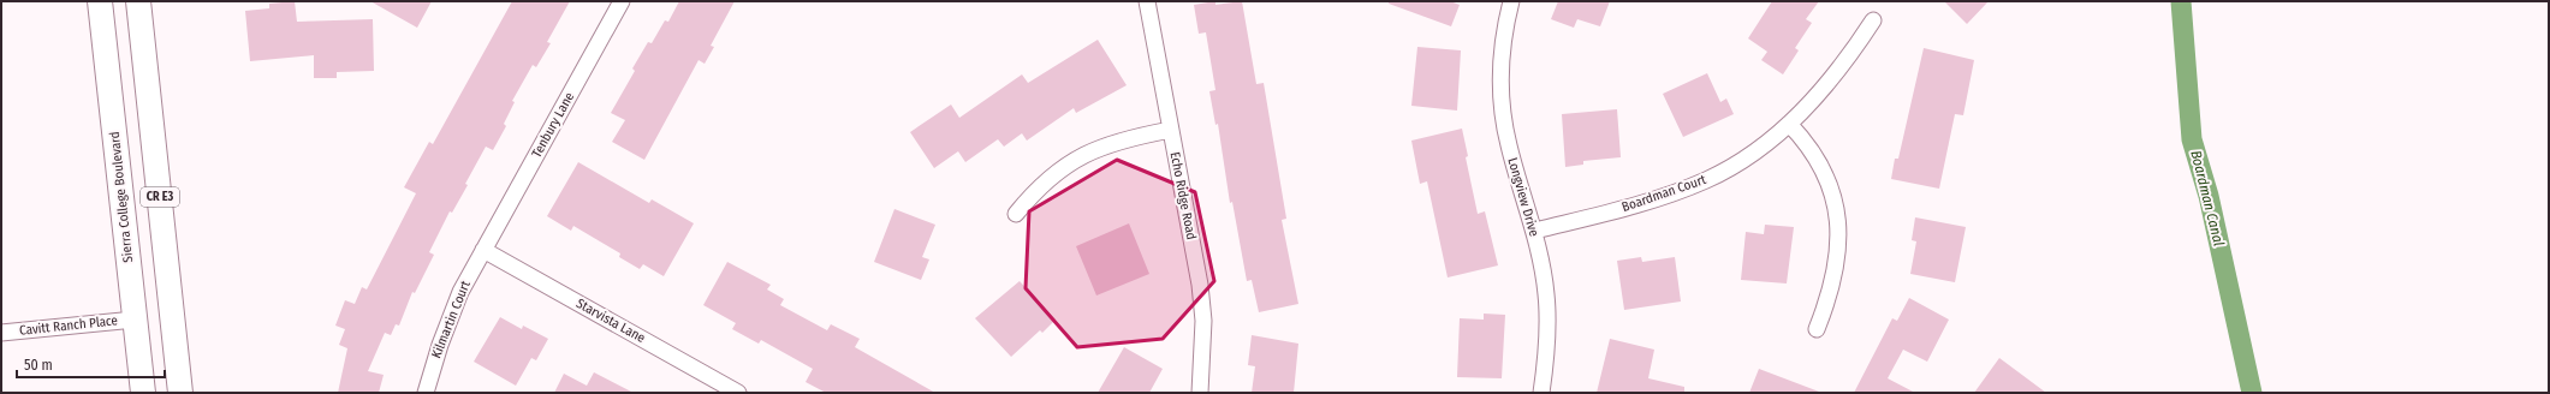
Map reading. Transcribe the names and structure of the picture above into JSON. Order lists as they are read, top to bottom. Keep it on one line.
{"streets":{"main road":["Sierra College Boulevard","CR E3"],"street":["Tenbury Lane","Boardman Court","Echo Ridge Road","Longview Drive","Kilmartin Court","Starvista Lane","Cavitt Ranch Place"]},"crossings":[["Tenbury Lane","Kilmartin Court"],["Tenbury Lane","Starvista Lane"],["Boardman Court","Longview Drive"],["Sierra College Boulevard","Cavitt Ranch Place"],["Kilmartin Court","Starvista Lane"]],"water":["Boardman Canal"],"scale_bar":"50 m"}
